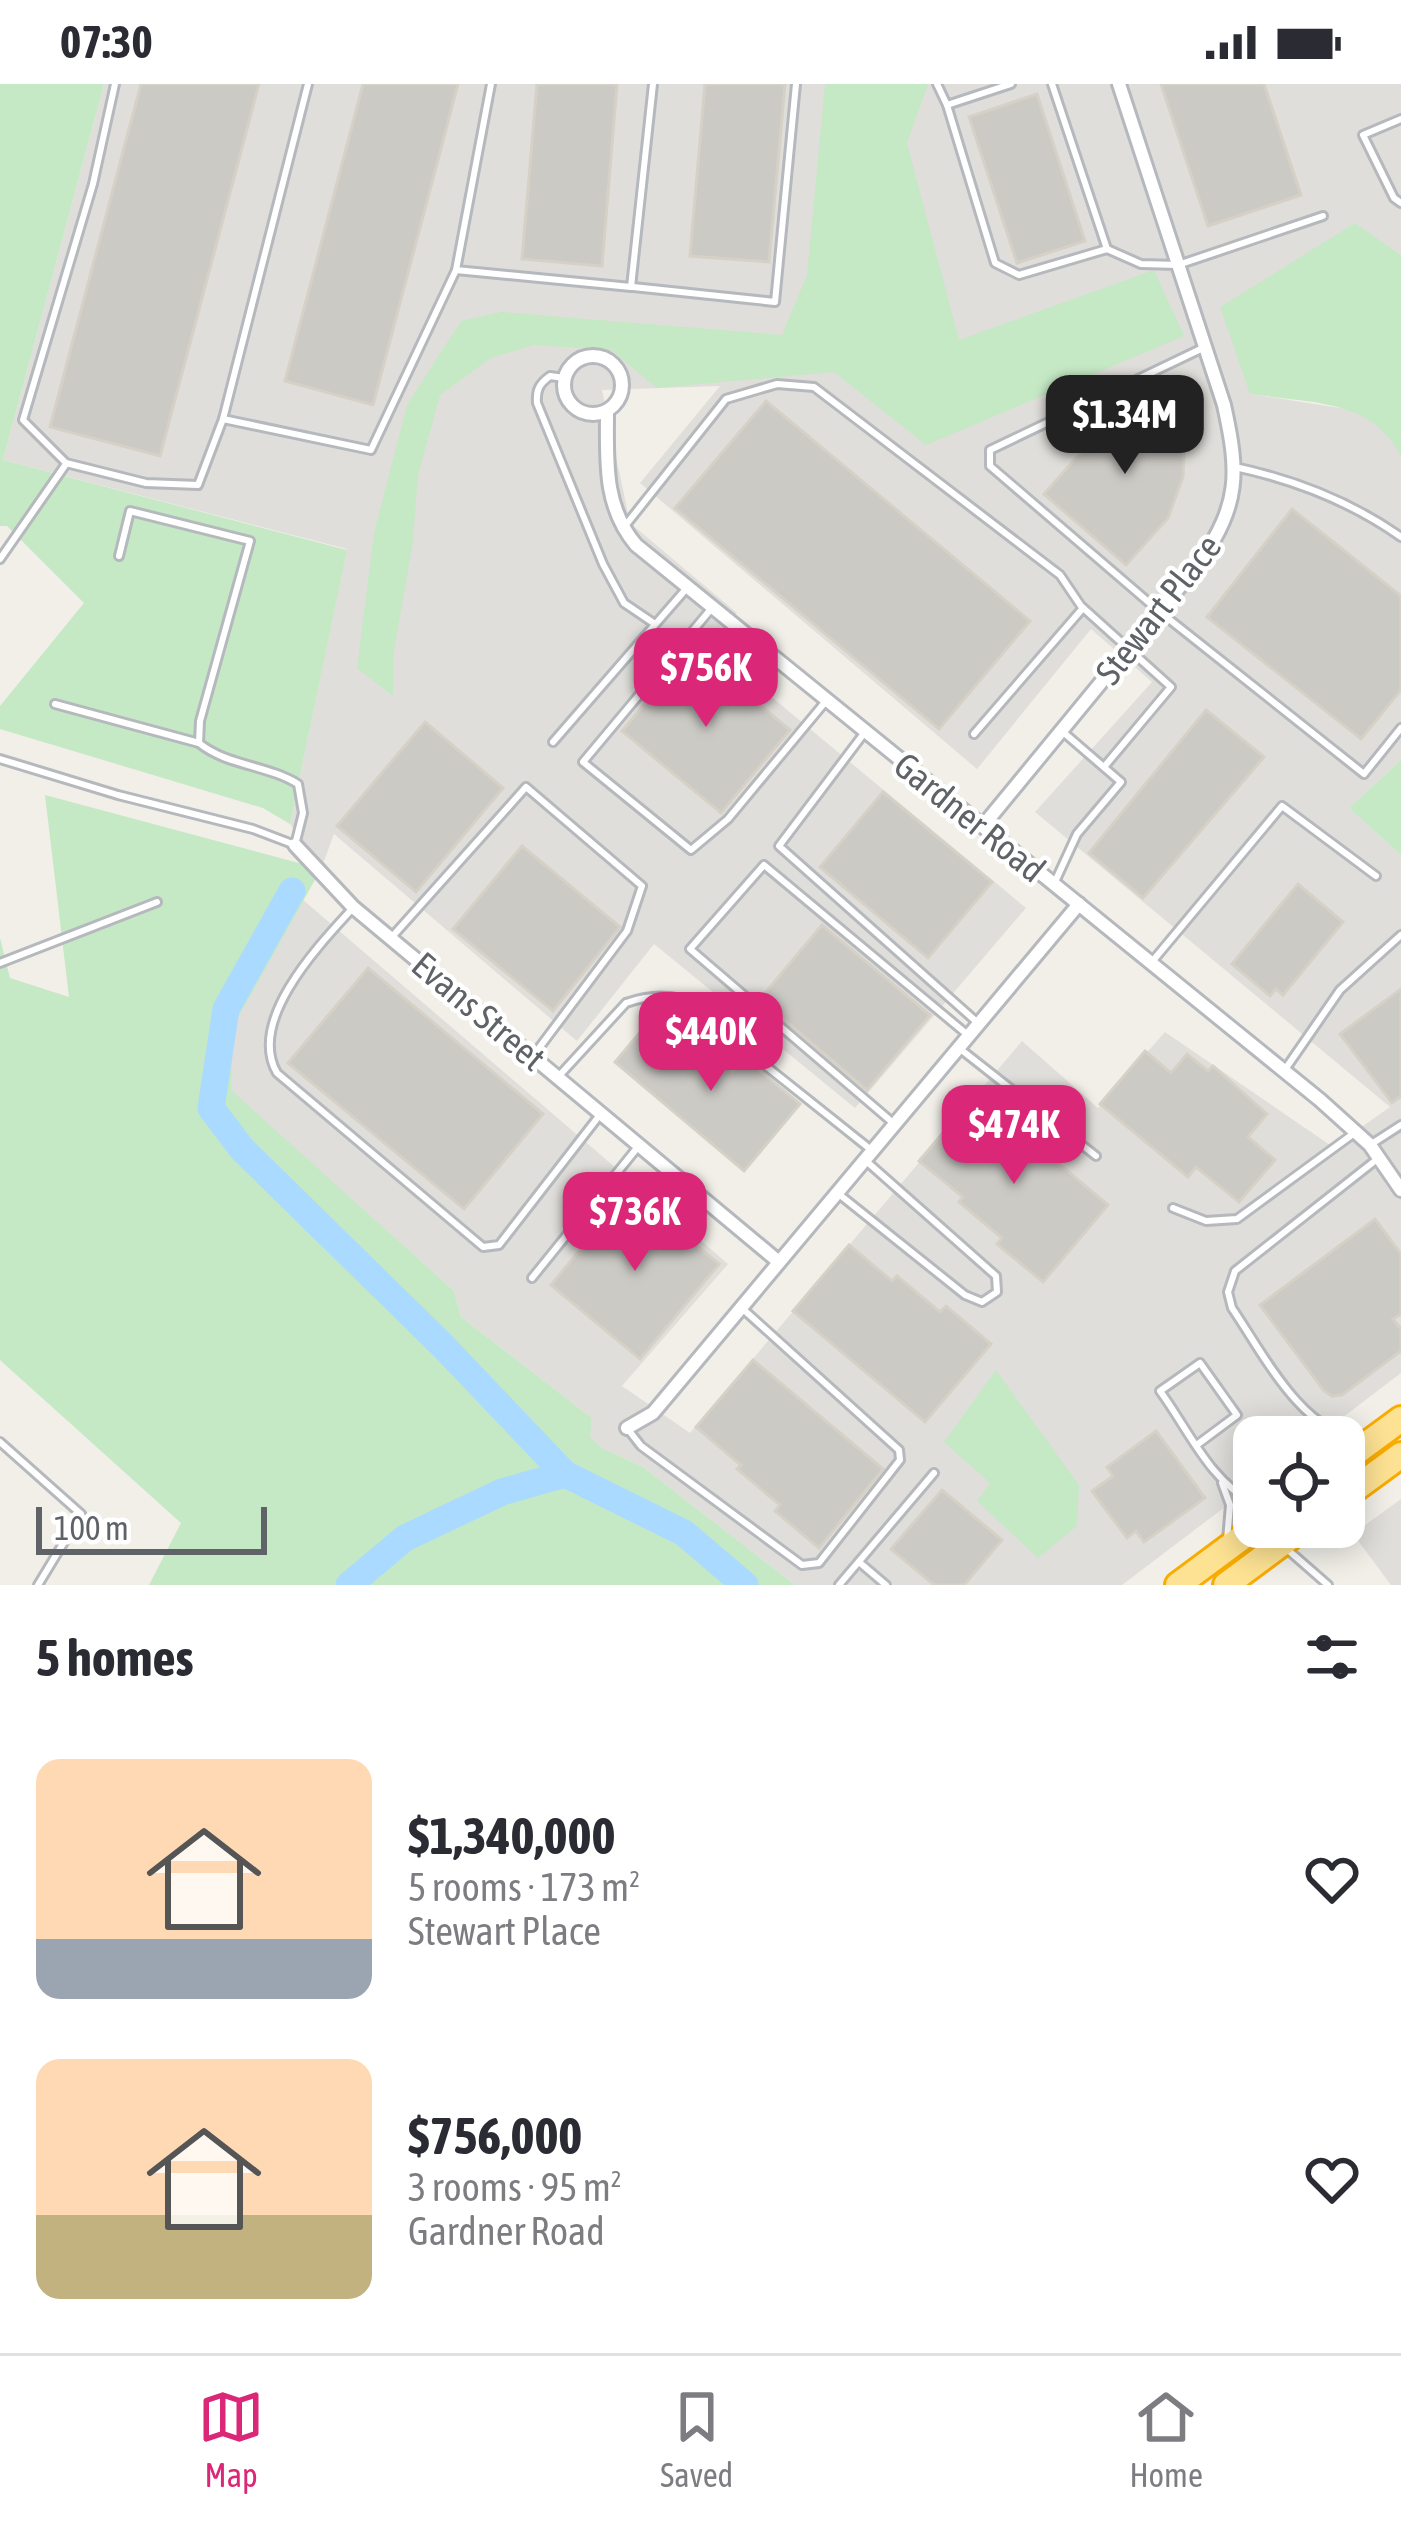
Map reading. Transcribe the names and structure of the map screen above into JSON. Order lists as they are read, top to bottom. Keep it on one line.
{"streets":{"street":["Stewart Place","Gardner Road","Evans Street"]},"crossings":[["Stewart Place","Gardner Road"]],"scale_bar":"100 m","page":{"status":"07:30","price":["$1.34M","$756K","$440K","$474K","$736K"],"scale":"100 m","heading":"5 homes","list":[{"name":"$1,340,000","note":"5 rooms · 173 m² · Stewart Place"},{"name":"$756,000","note":"3 rooms · 95 m² · Gardner Road"}],"tabs":["Map","Saved","Home"]}}
